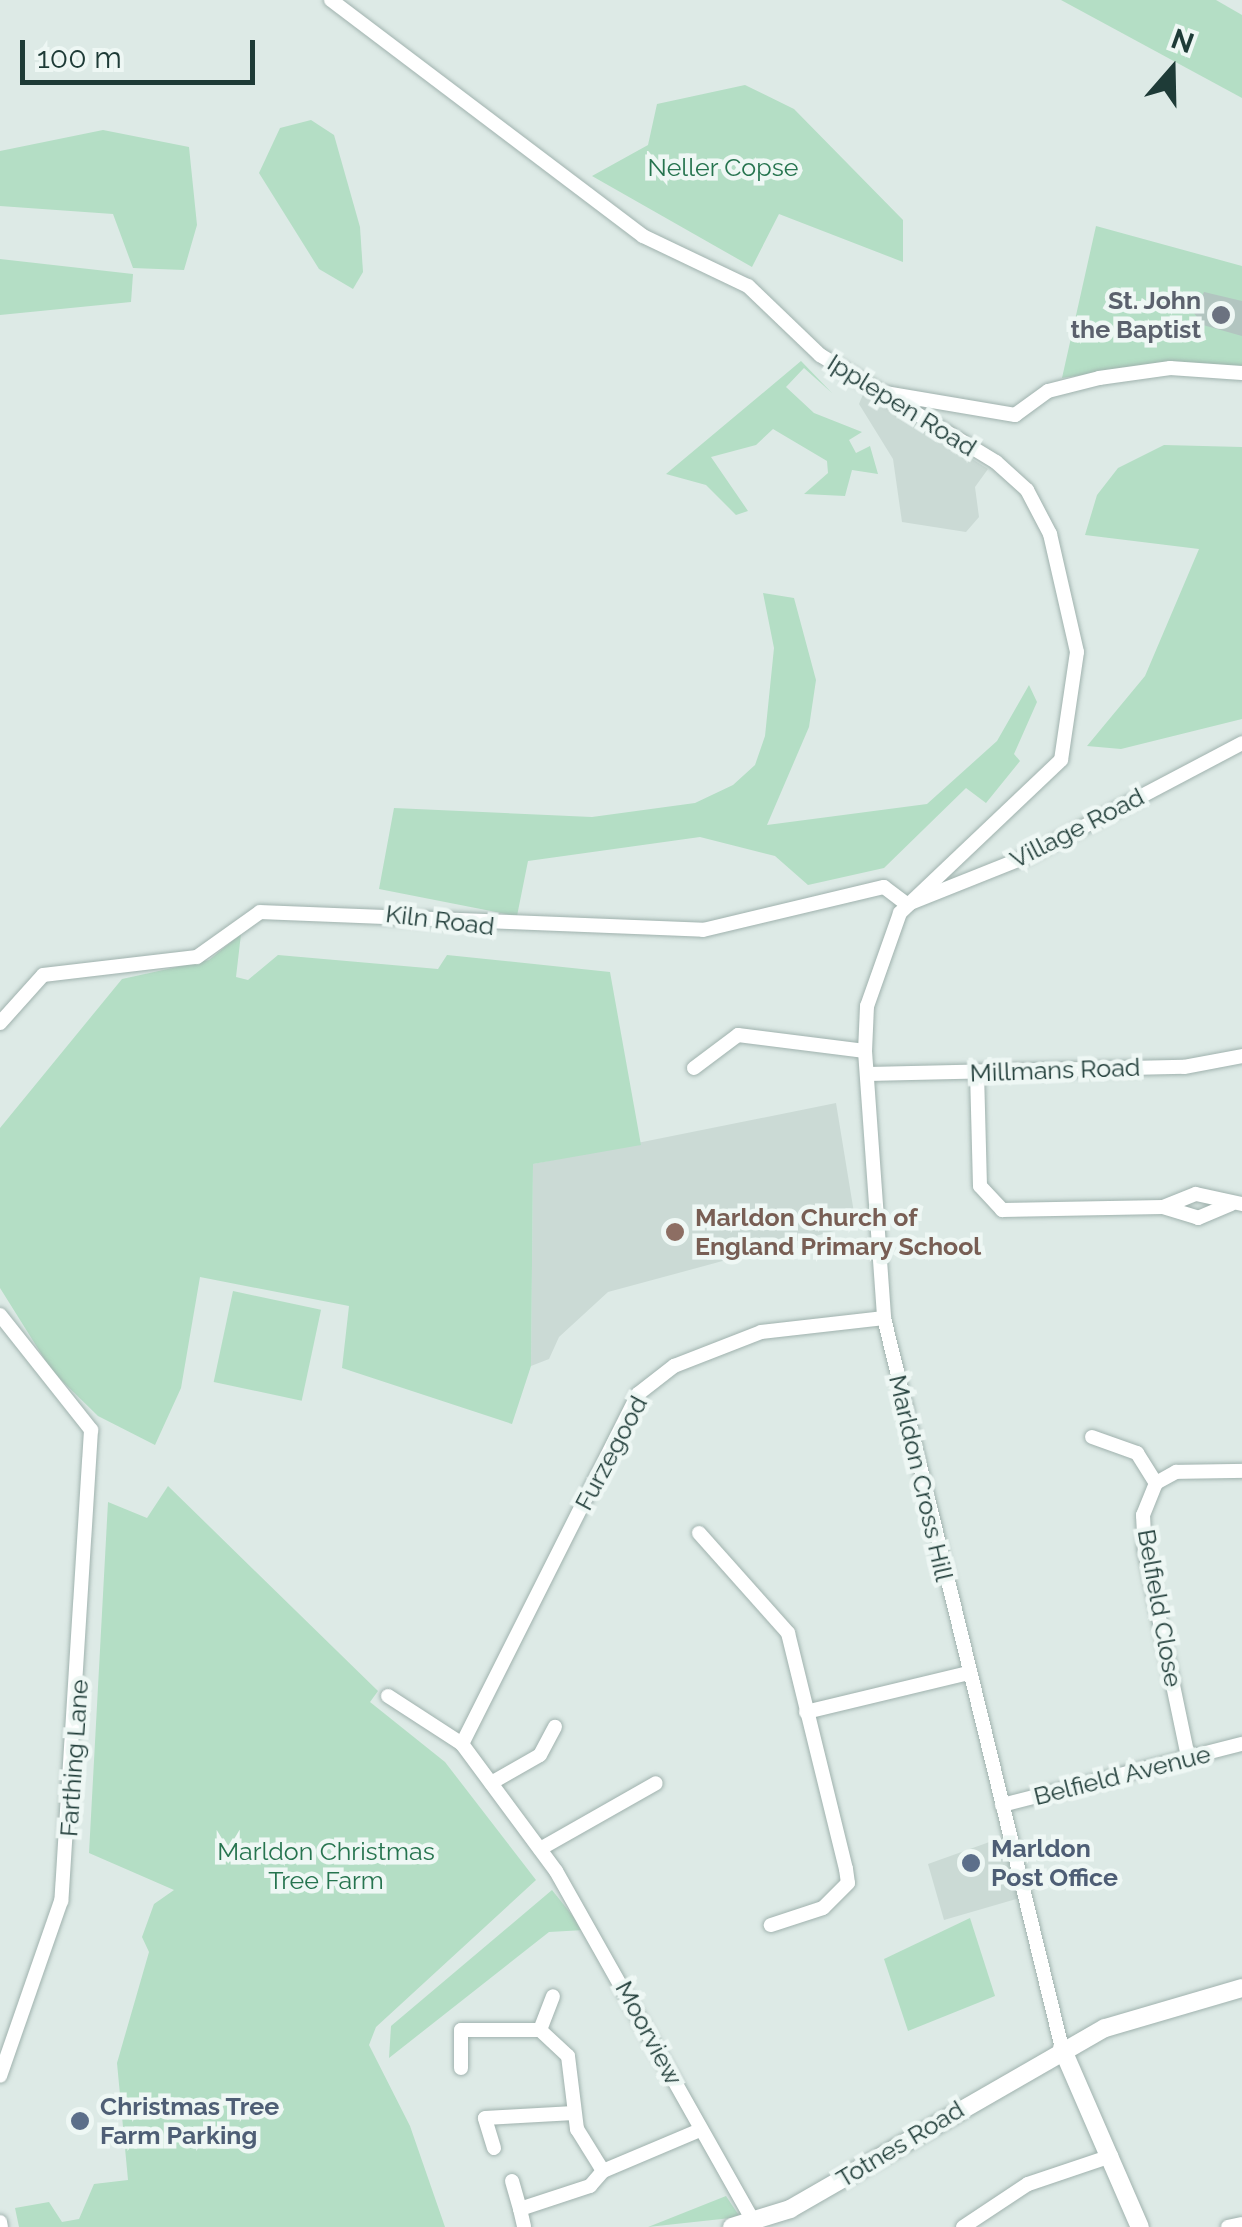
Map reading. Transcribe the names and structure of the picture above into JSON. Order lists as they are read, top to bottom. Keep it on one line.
{"streets":{"street":["Ipplepen Road","Village Road","Kiln Road","Millmans Road","Furzegood","Marldon Cross Hill","Belfield Close","Farthing Lane","Belfield Avenue","Moorview","Totnes Road"]},"crossings":[["Ipplepen Road","Village Road"],["Ipplepen Road","Kiln Road"],["Ipplepen Road","Marldon Cross Hill"],["Village Road","Kiln Road"],["Village Road","Marldon Cross Hill"],["Kiln Road","Marldon Cross Hill"],["Millmans Road","Marldon Cross Hill"],["Furzegood","Marldon Cross Hill"],["Furzegood","Moorview"],["Marldon Cross Hill","Belfield Avenue"],["Marldon Cross Hill","Totnes Road"],["Belfield Close","Belfield Avenue"],["Moorview","Totnes Road"]],"parks":["Neller Copse","Marldon Christmas Tree Farm"],"places":["St. John the Baptist","Marldon Church of England Primary School","Marldon Post Office","Christmas Tree Farm Parking"],"scale_bar":"100 m","north":"top"}
